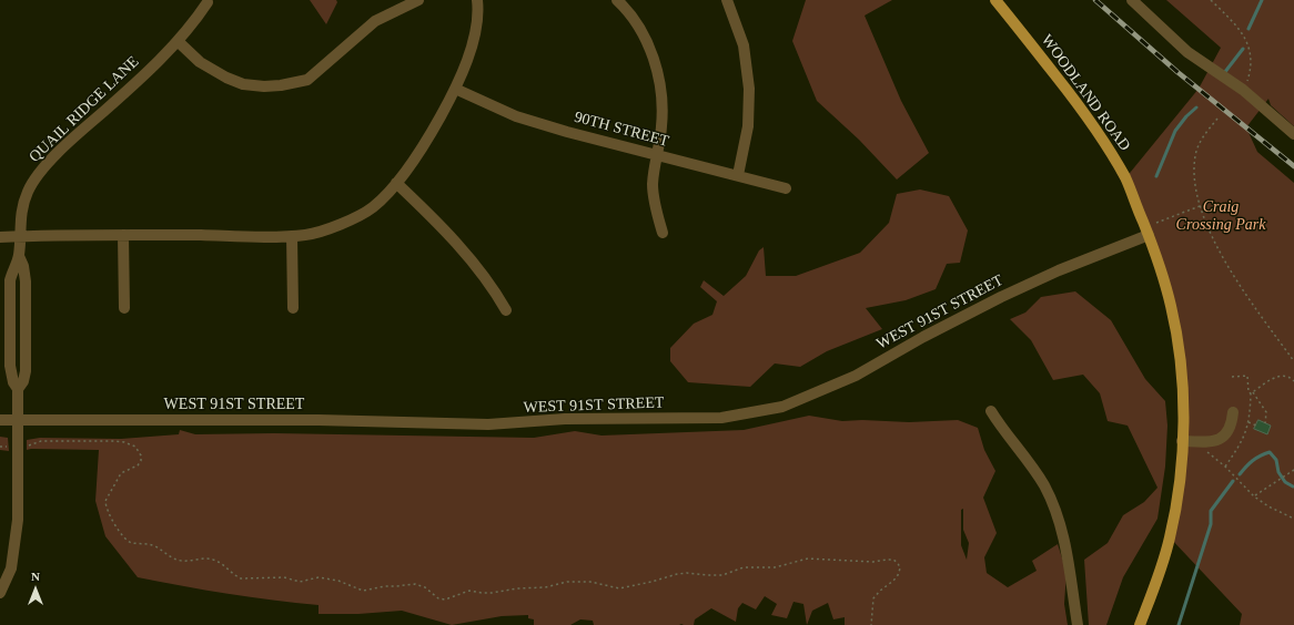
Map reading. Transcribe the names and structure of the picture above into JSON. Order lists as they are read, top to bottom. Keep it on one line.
{"streets":{"main road":["WOODLAND ROAD"],"street":["QUAIL RIDGE LANE","90TH STREET","WEST 91ST STREET"]},"crossings":[["WOODLAND ROAD","WEST 91ST STREET"],["QUAIL RIDGE LANE","WEST 91ST STREET"]],"parks":["Craig Crossing Park"],"north":"top"}
